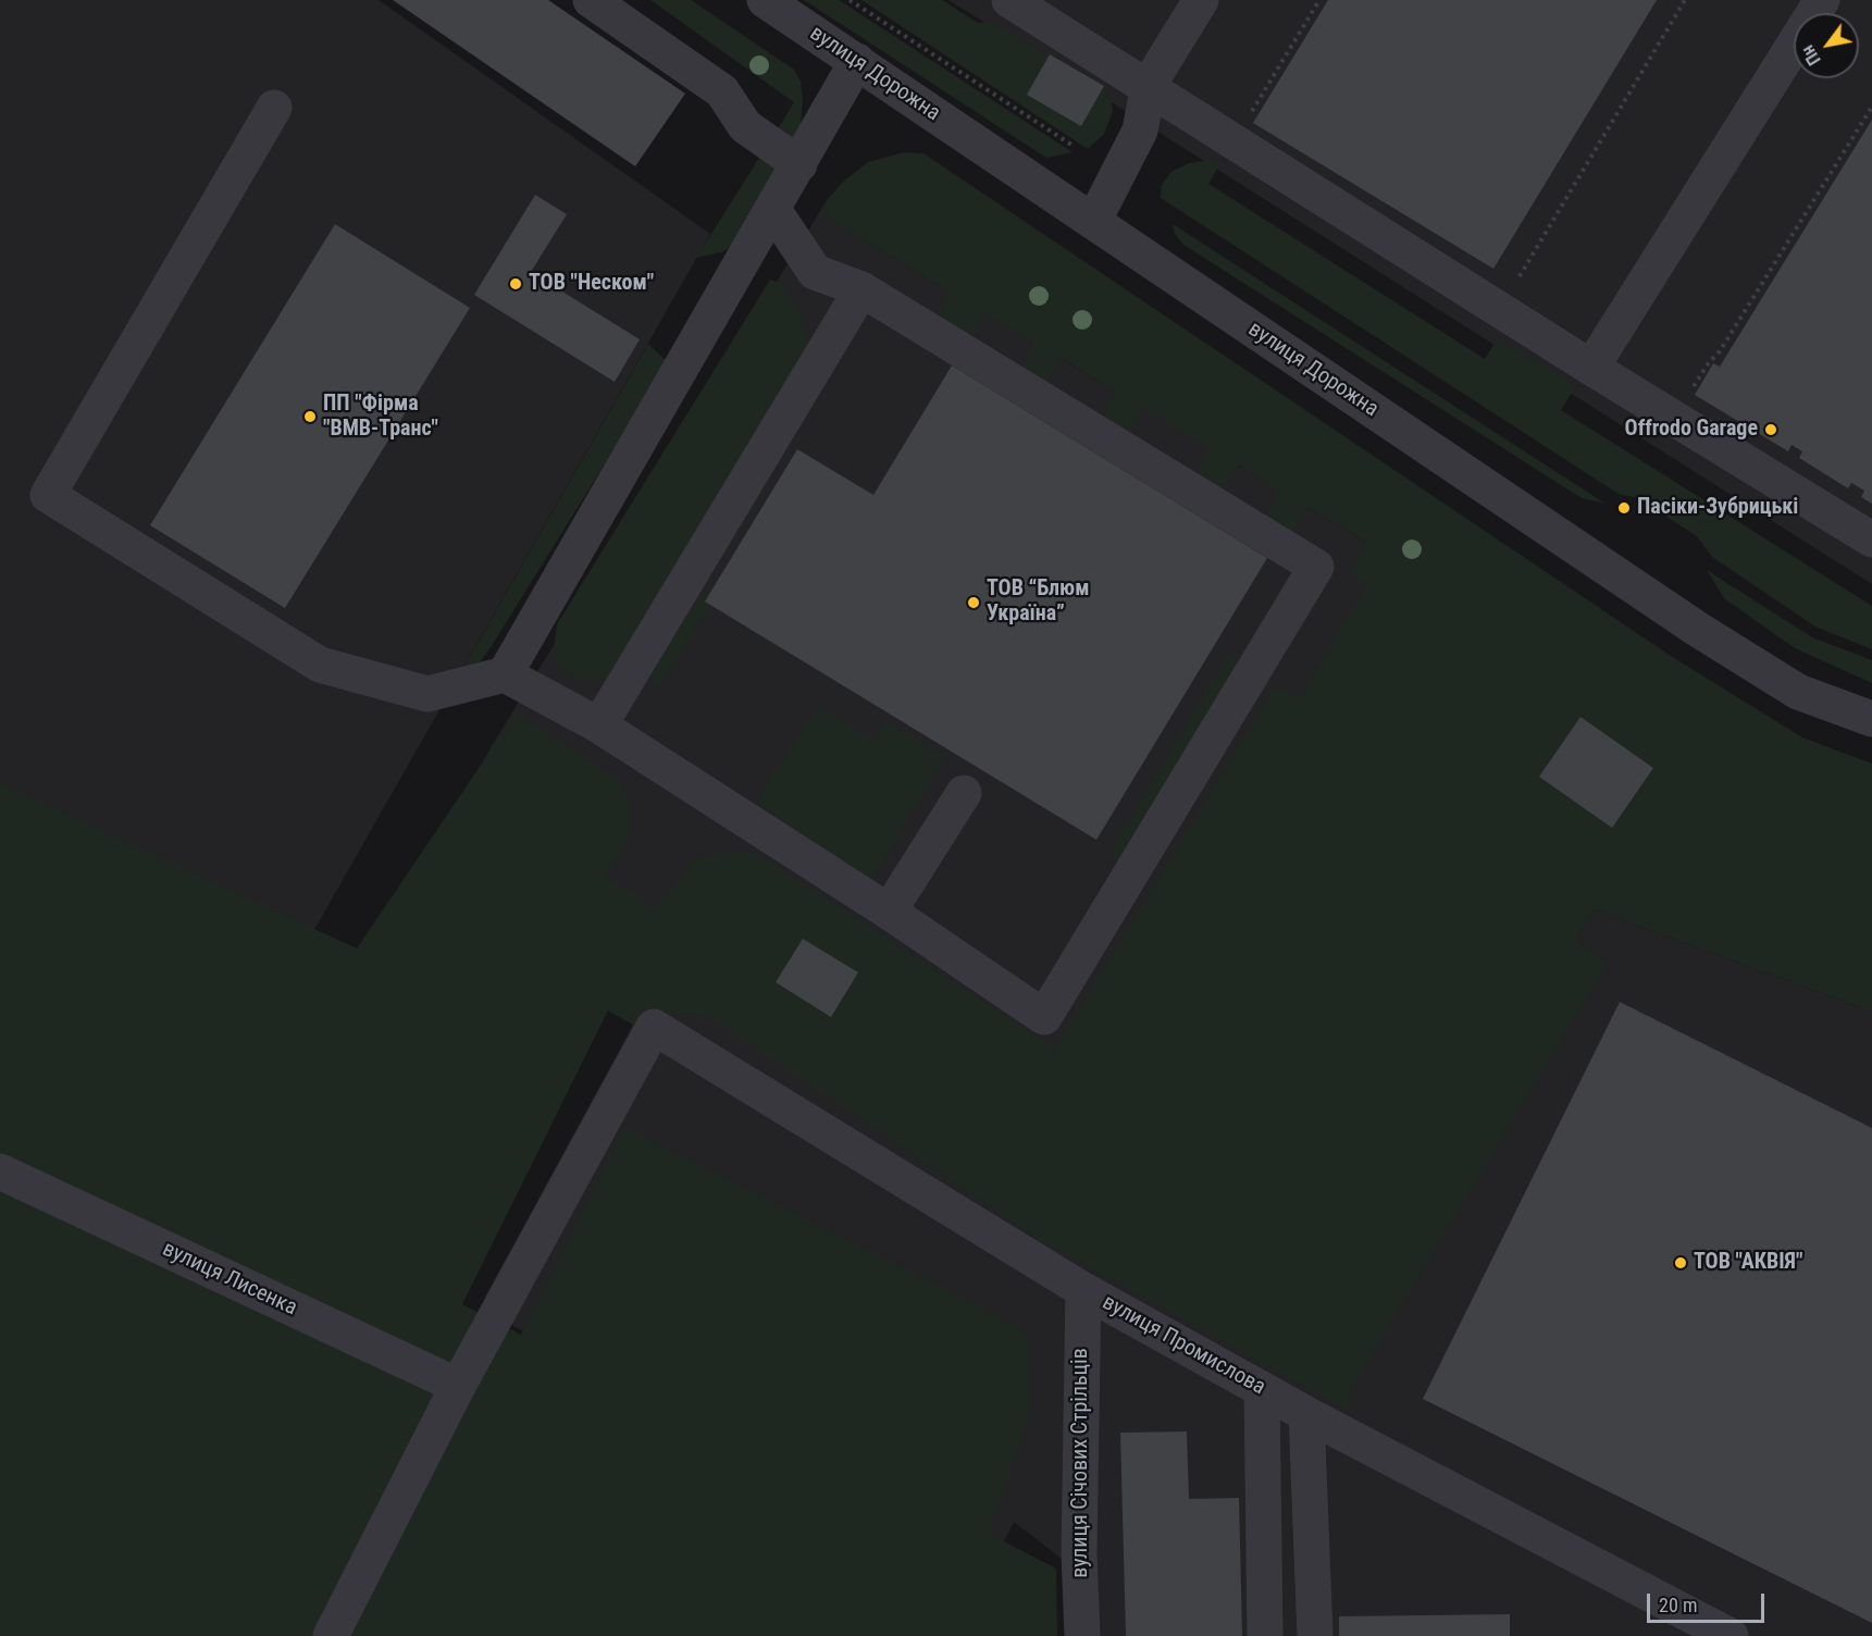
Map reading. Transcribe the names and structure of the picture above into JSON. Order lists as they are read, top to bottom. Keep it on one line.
{"streets":{"street":["вулиця Дорожна","вулиця Лисенка","вулиця Промислова","вулиця Січових Стрільців"]},"crossings":[["вулиця Лисенка","вулиця Промислова"],["вулиця Промислова","вулиця Січових Стрільців"]],"places":["ТОВ \"Неском\"","ПП \"Фірма \"ВМВ-Транс\"","Offrodo Garage","Пасіки-Зубрицькі","ТОВ “Блюм Україна”","ТОВ \"АКВІЯ\""],"scale_bar":"20 m","north":"bottom left"}
